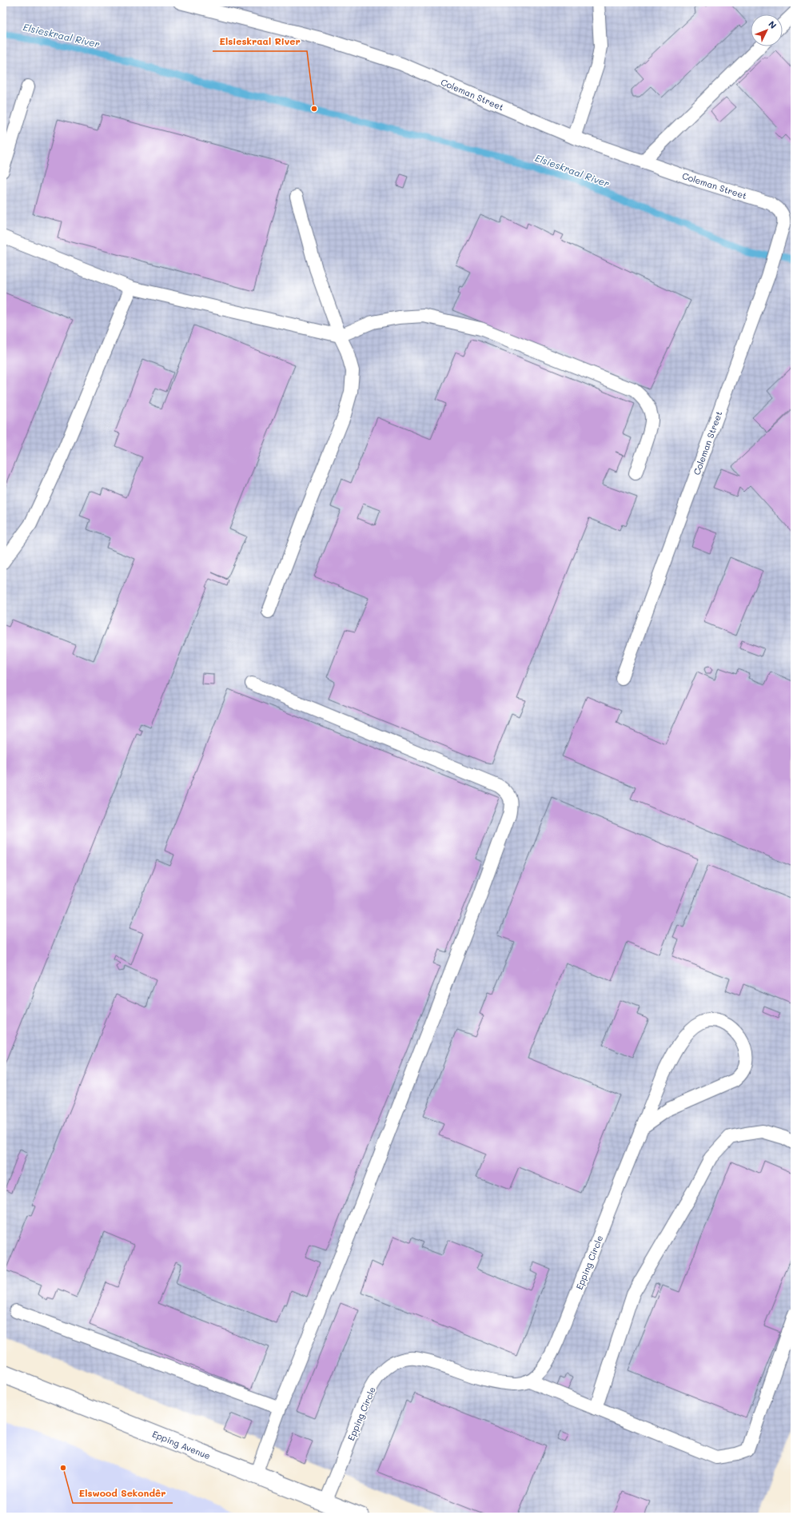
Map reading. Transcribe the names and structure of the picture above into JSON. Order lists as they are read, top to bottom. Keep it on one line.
{"streets":{"street":["Epping Avenue"],"lane":["Coleman Street","Epping Circle"]},"crossings":[["Epping Circle","Epping Avenue"]],"water":["Elsieskraal River"],"places":["Elsieskraal River","Elswood Sekondêr"],"north":"top right"}
